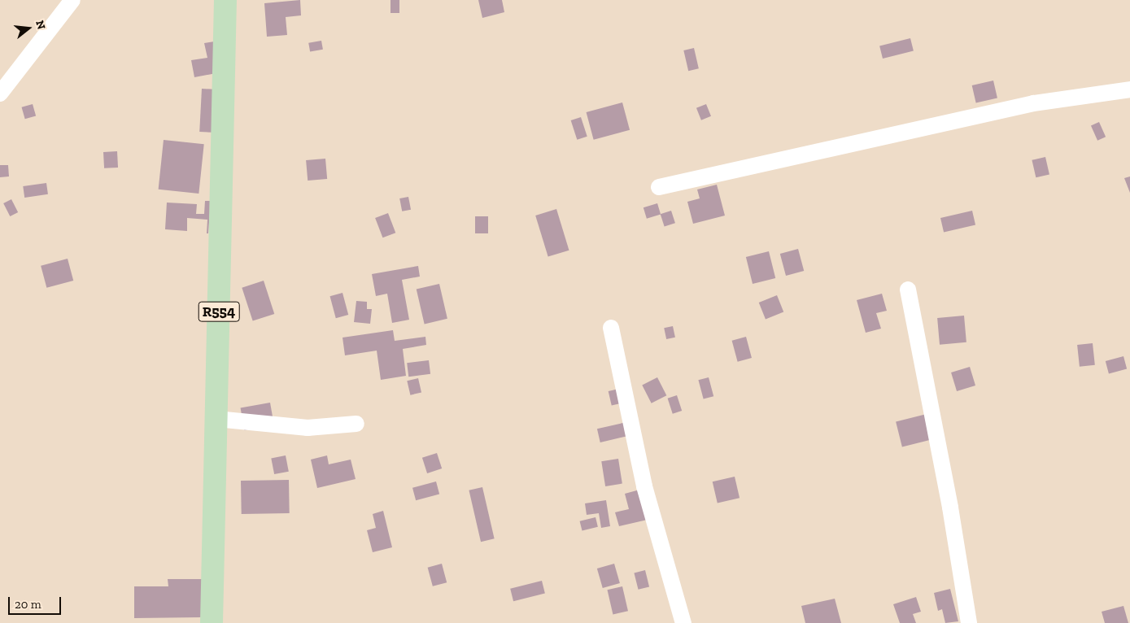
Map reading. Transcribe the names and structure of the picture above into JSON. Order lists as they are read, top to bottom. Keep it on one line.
{"streets":{"main road":["R554"]},"scale_bar":"20 m","north":"right"}
